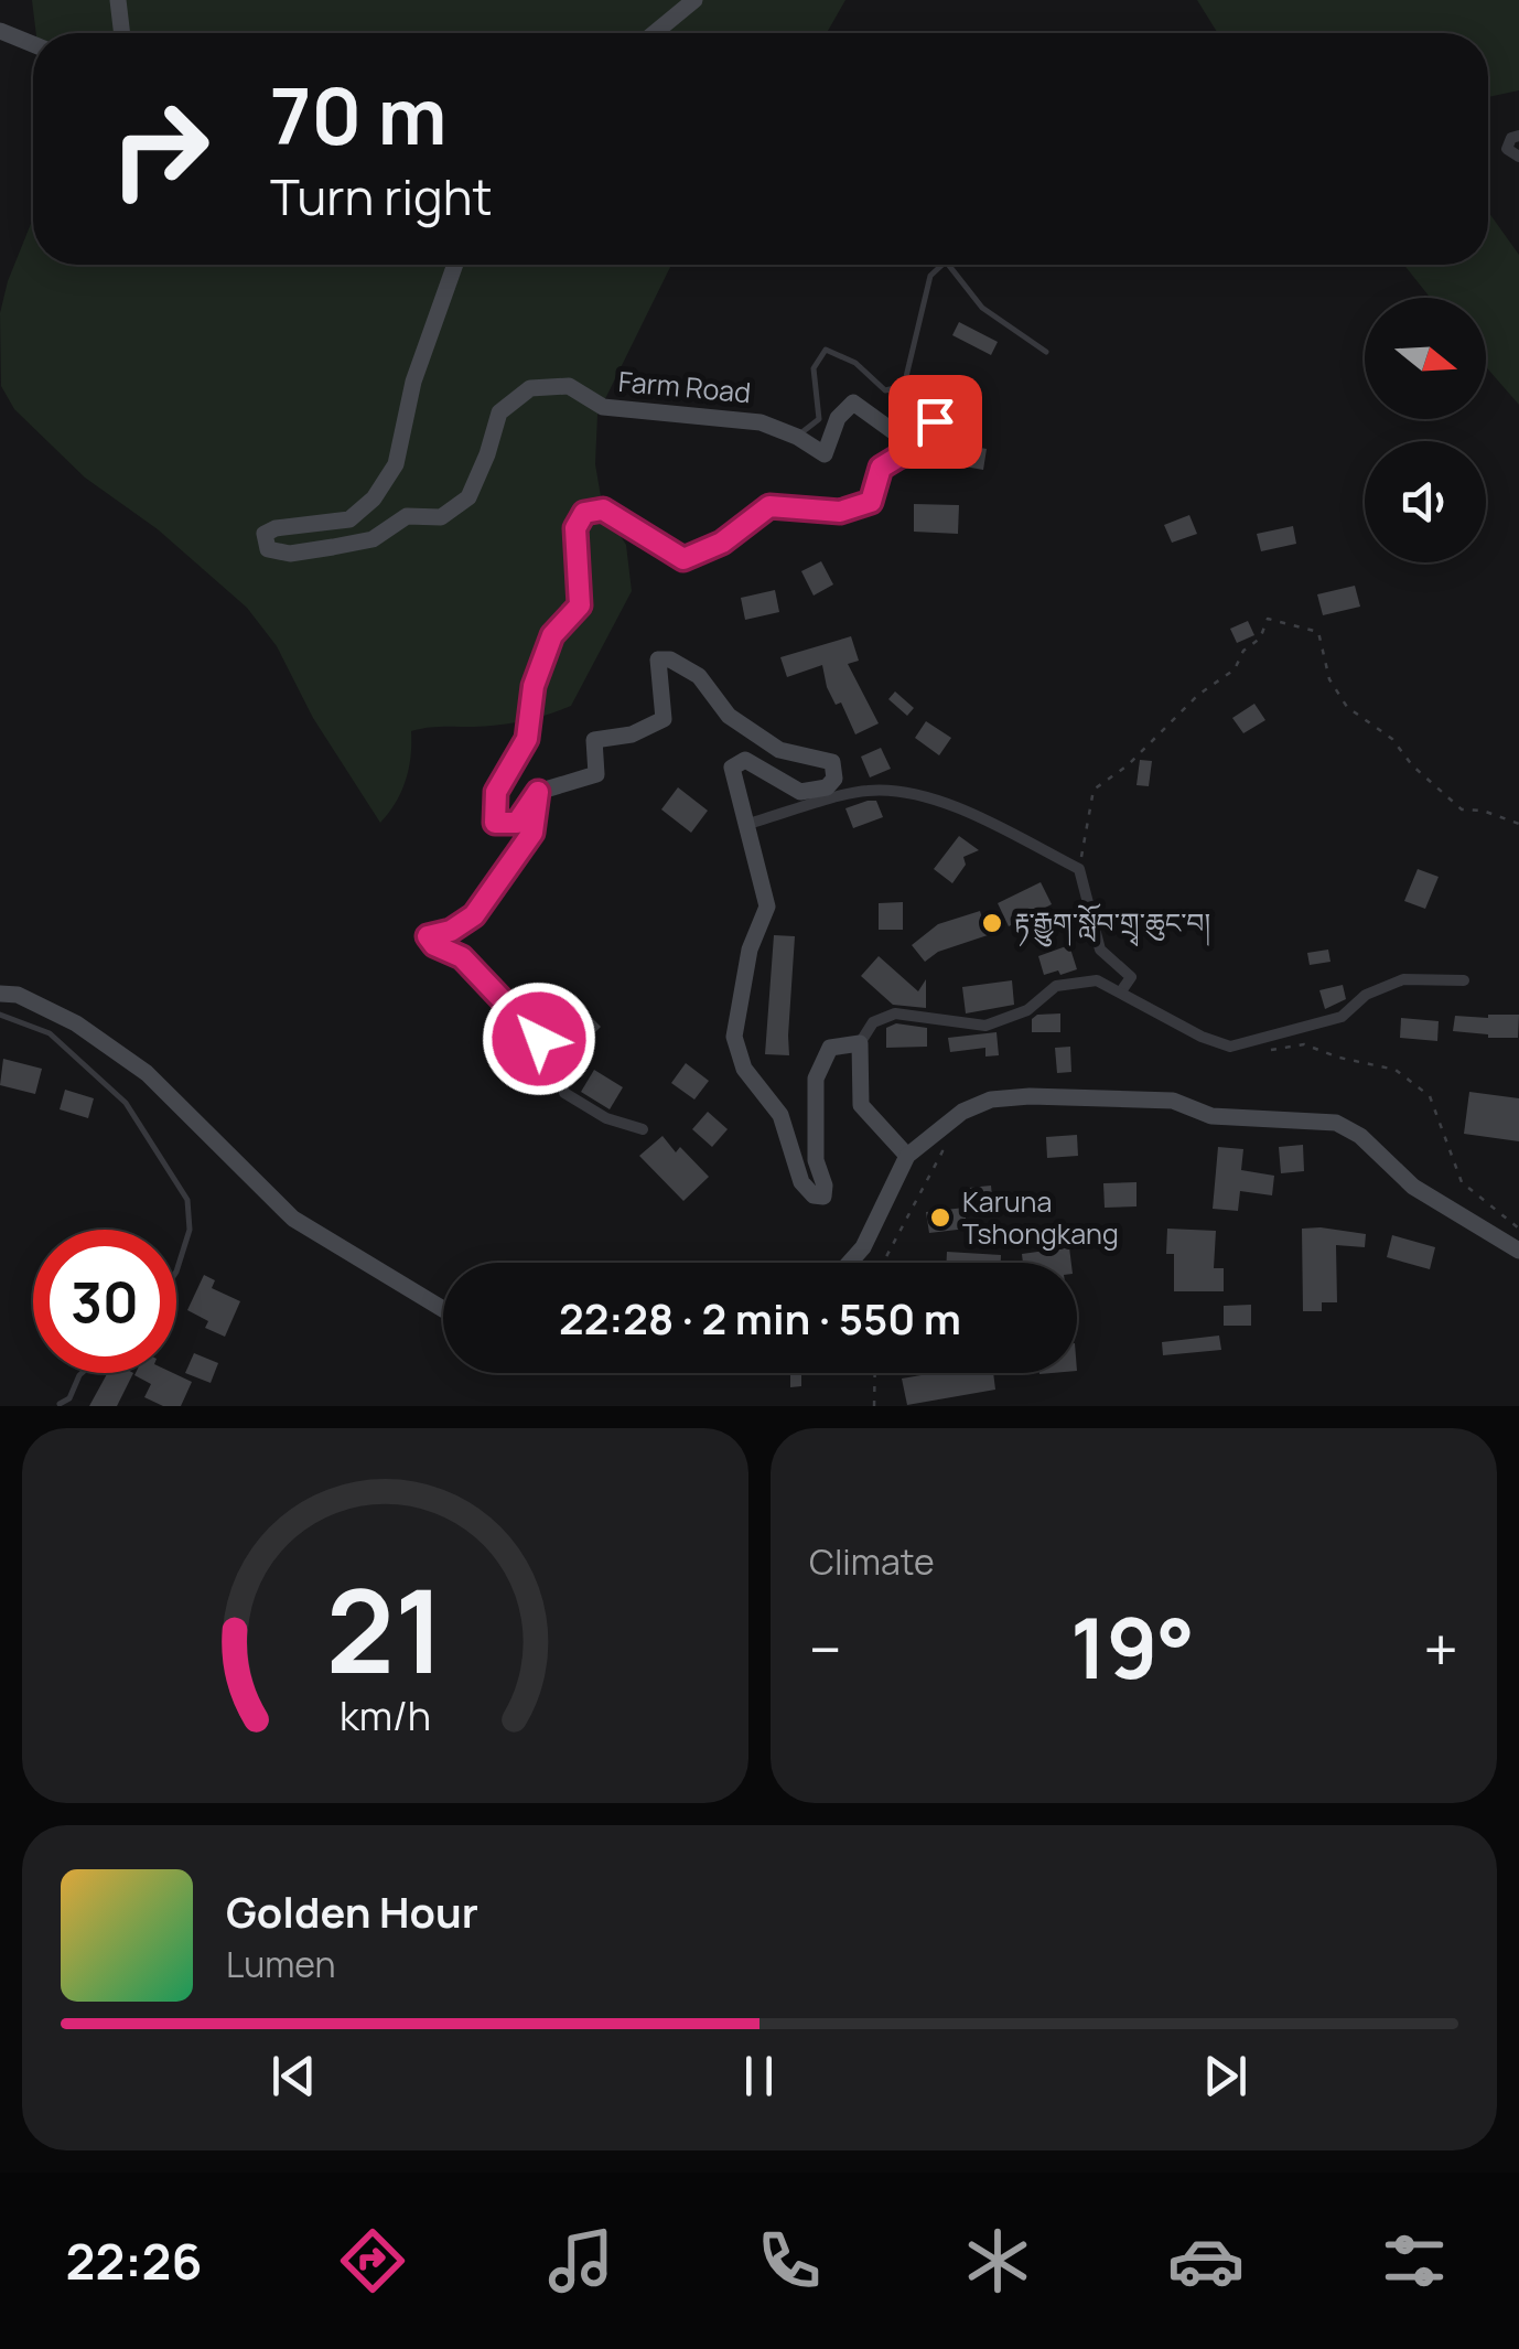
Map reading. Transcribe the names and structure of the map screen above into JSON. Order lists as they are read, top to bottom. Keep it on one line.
{"streets":{"street":["Farm Road"]},"places":["རྟ་རྒྱུག་སློབ་གྲྭ་ཆུང་བ།","Karuna Tshongkang"],"north":"right","page":{"turn":["70 m","Turn right"],"limit":"30","trip":"22:28 · 2 min · 550 m","tile":"Climate","heat":["−","19°","+"],"song":["Golden Hour","Lumen"],"tabs":"22:26","gauge":["21","km/h"]}}
